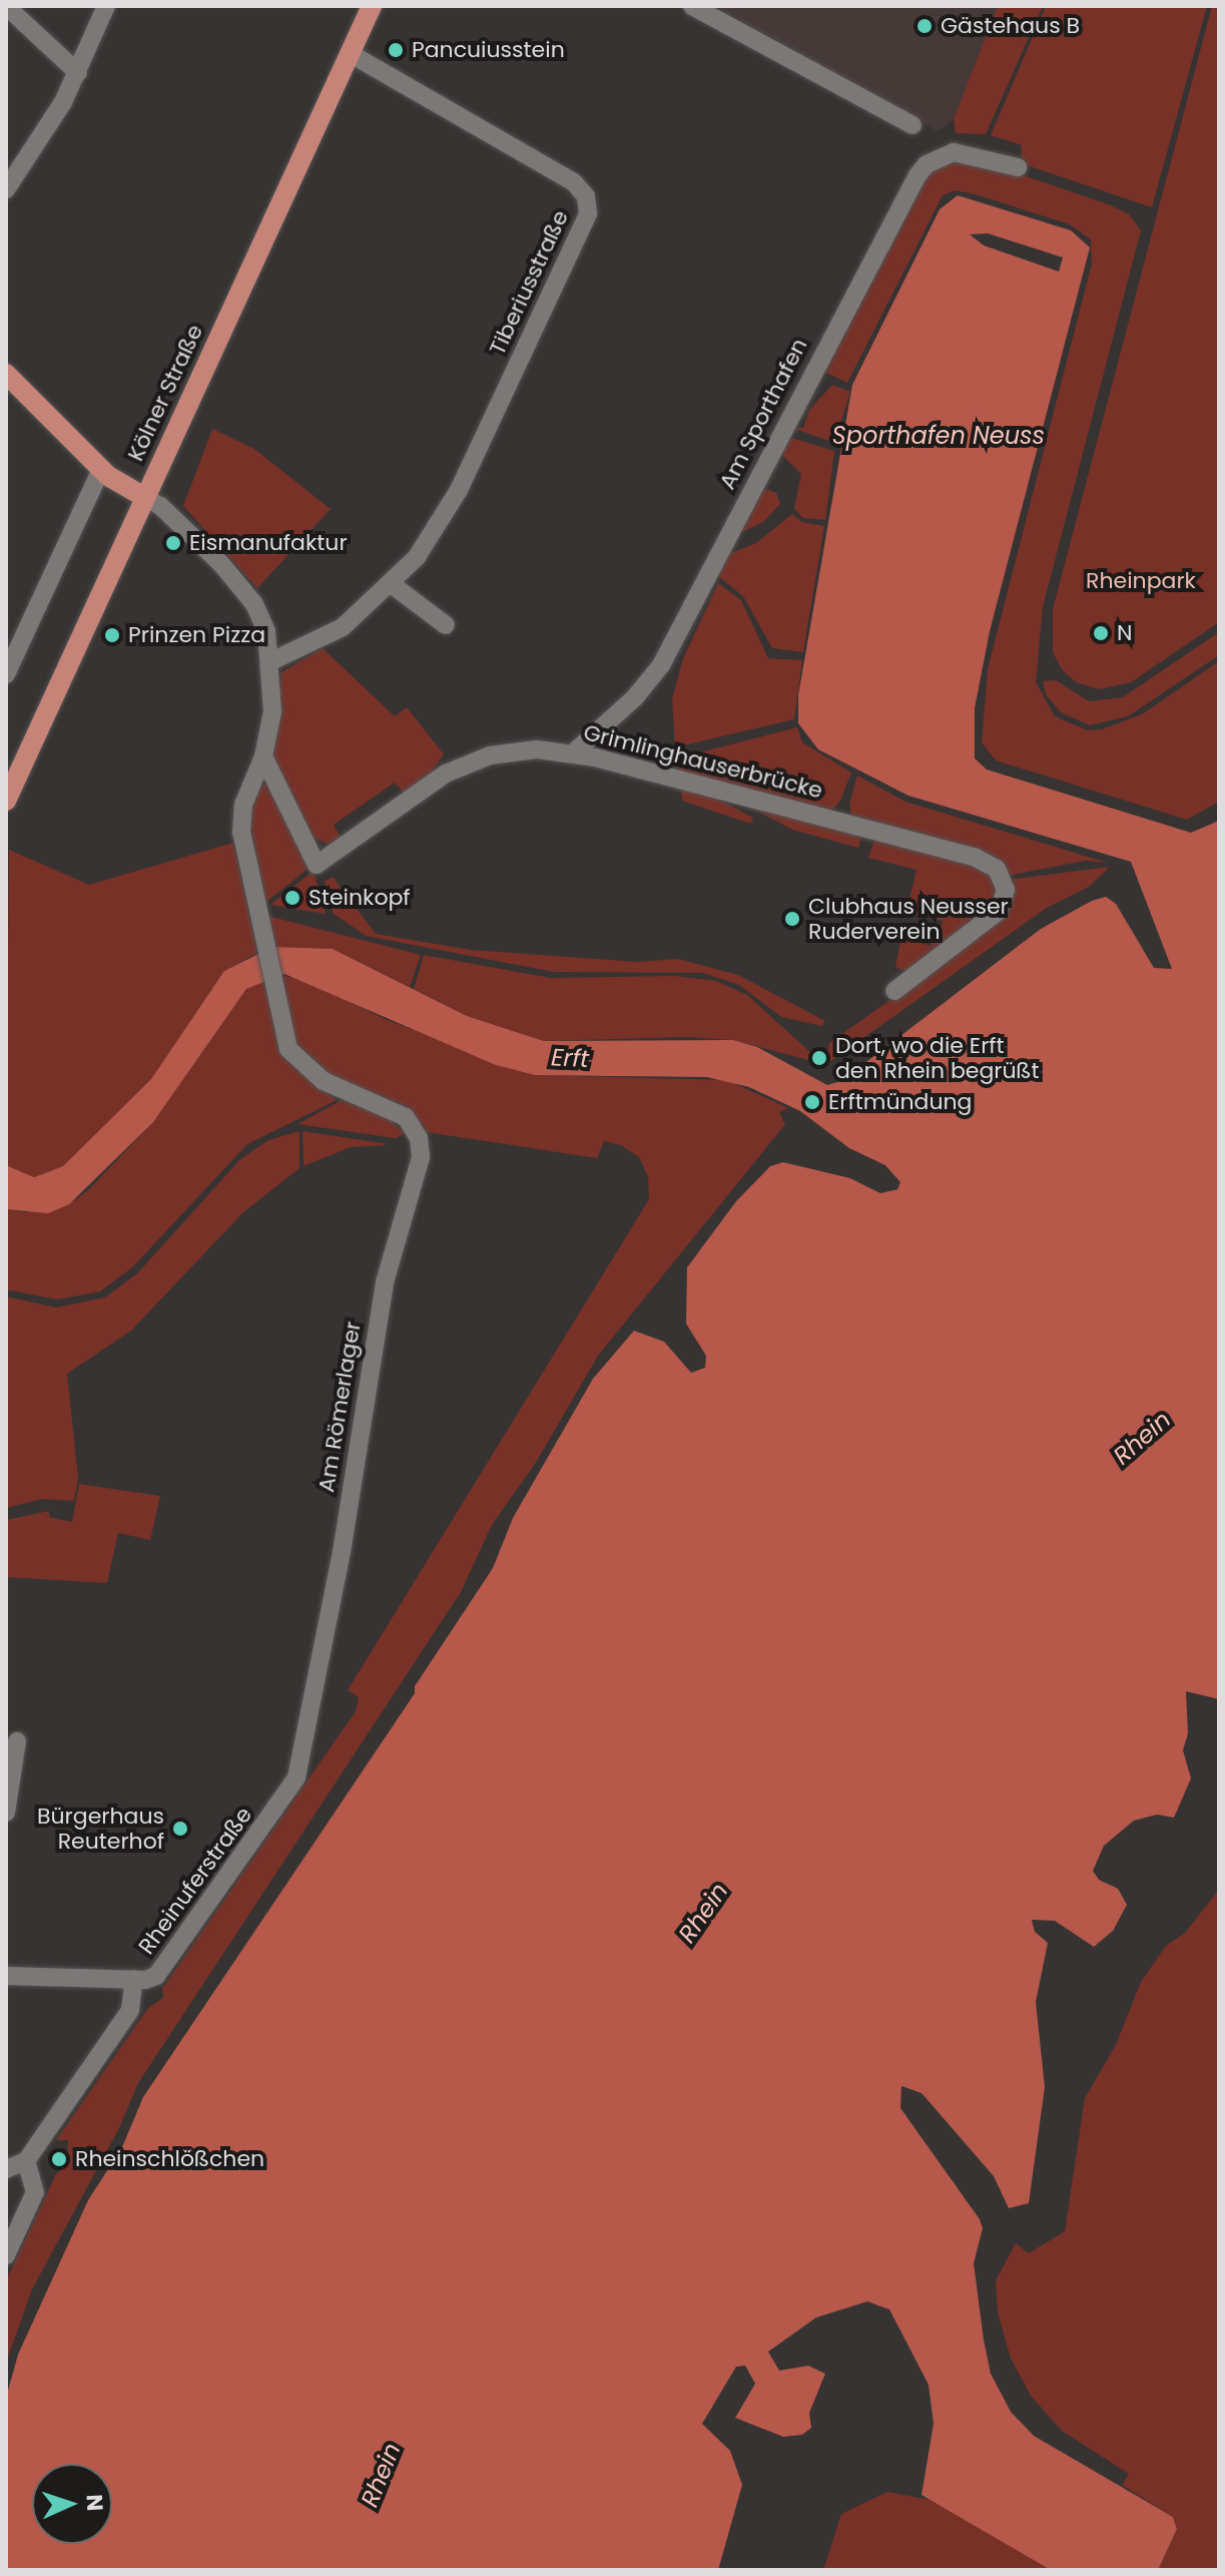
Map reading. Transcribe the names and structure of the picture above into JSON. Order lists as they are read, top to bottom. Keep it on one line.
{"streets":{"main road":["Kölner Straße"],"street":["Tiberiusstraße","Am Sporthafen","Grimlinghauserbrücke","Am Römerlager","Rheinuferstraße"]},"crossings":[["Tiberiusstraße","Kölner Straße"],["Am Sporthafen","Grimlinghauserbrücke"],["Grimlinghauserbrücke","Am Römerlager"],["Am Römerlager","Rheinuferstraße"]],"water":["Sporthafen Neuss","Erft","Rhein"],"parks":["Rheinpark"],"places":["Gästehaus B","Pancuiusstein","Eismanufaktur","N","Prinzen Pizza","Steinkopf","Clubhaus Neusser Ruderverein","Dort, wo die Erft den Rhein begrüßt","Erftmündung","Bürgerhaus Reuterhof","Rheinschlößchen"],"north":"right"}
